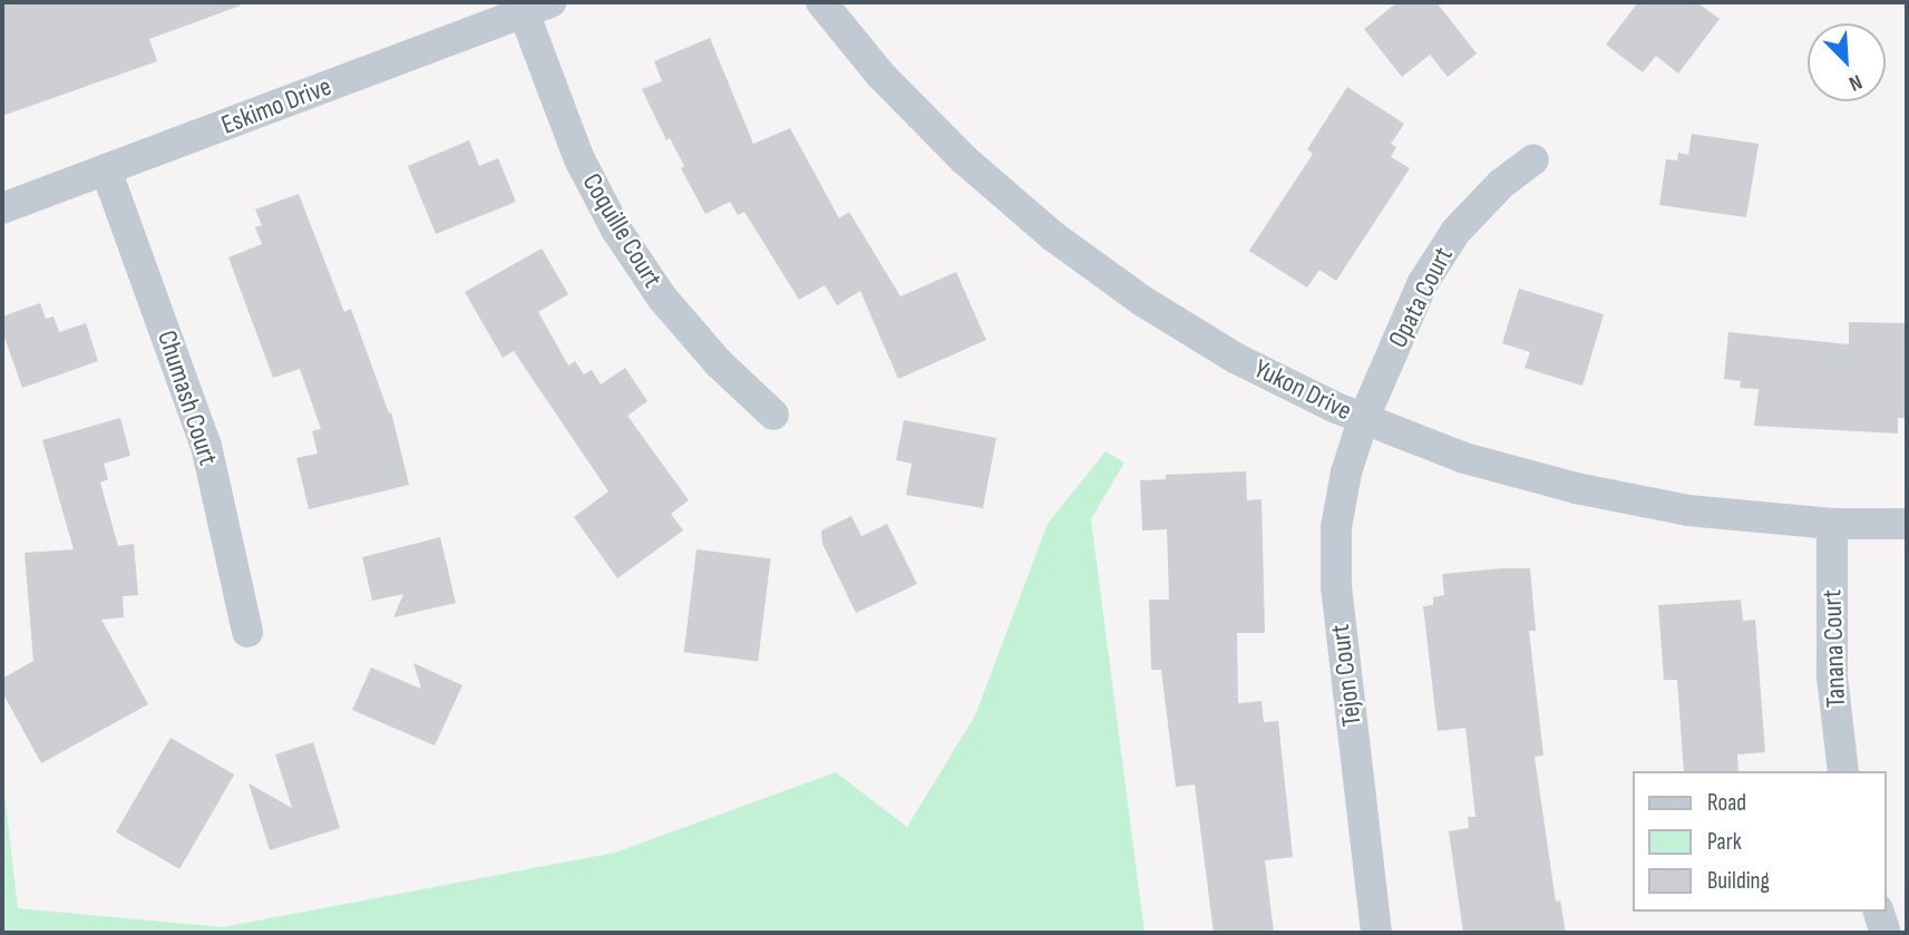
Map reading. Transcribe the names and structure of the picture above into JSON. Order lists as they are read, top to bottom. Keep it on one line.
{"streets":{"street":["Eskimo Drive","Coquille Court","Opata Court","Yukon Drive","Chumash Court","Tanana Court","Tejon Court"]},"crossings":[["Eskimo Drive","Coquille Court"],["Eskimo Drive","Chumash Court"],["Opata Court","Yukon Drive"],["Opata Court","Tejon Court"],["Yukon Drive","Tanana Court"],["Yukon Drive","Tejon Court"]],"legend":["Road","Park","Building"],"north":"bottom right"}
